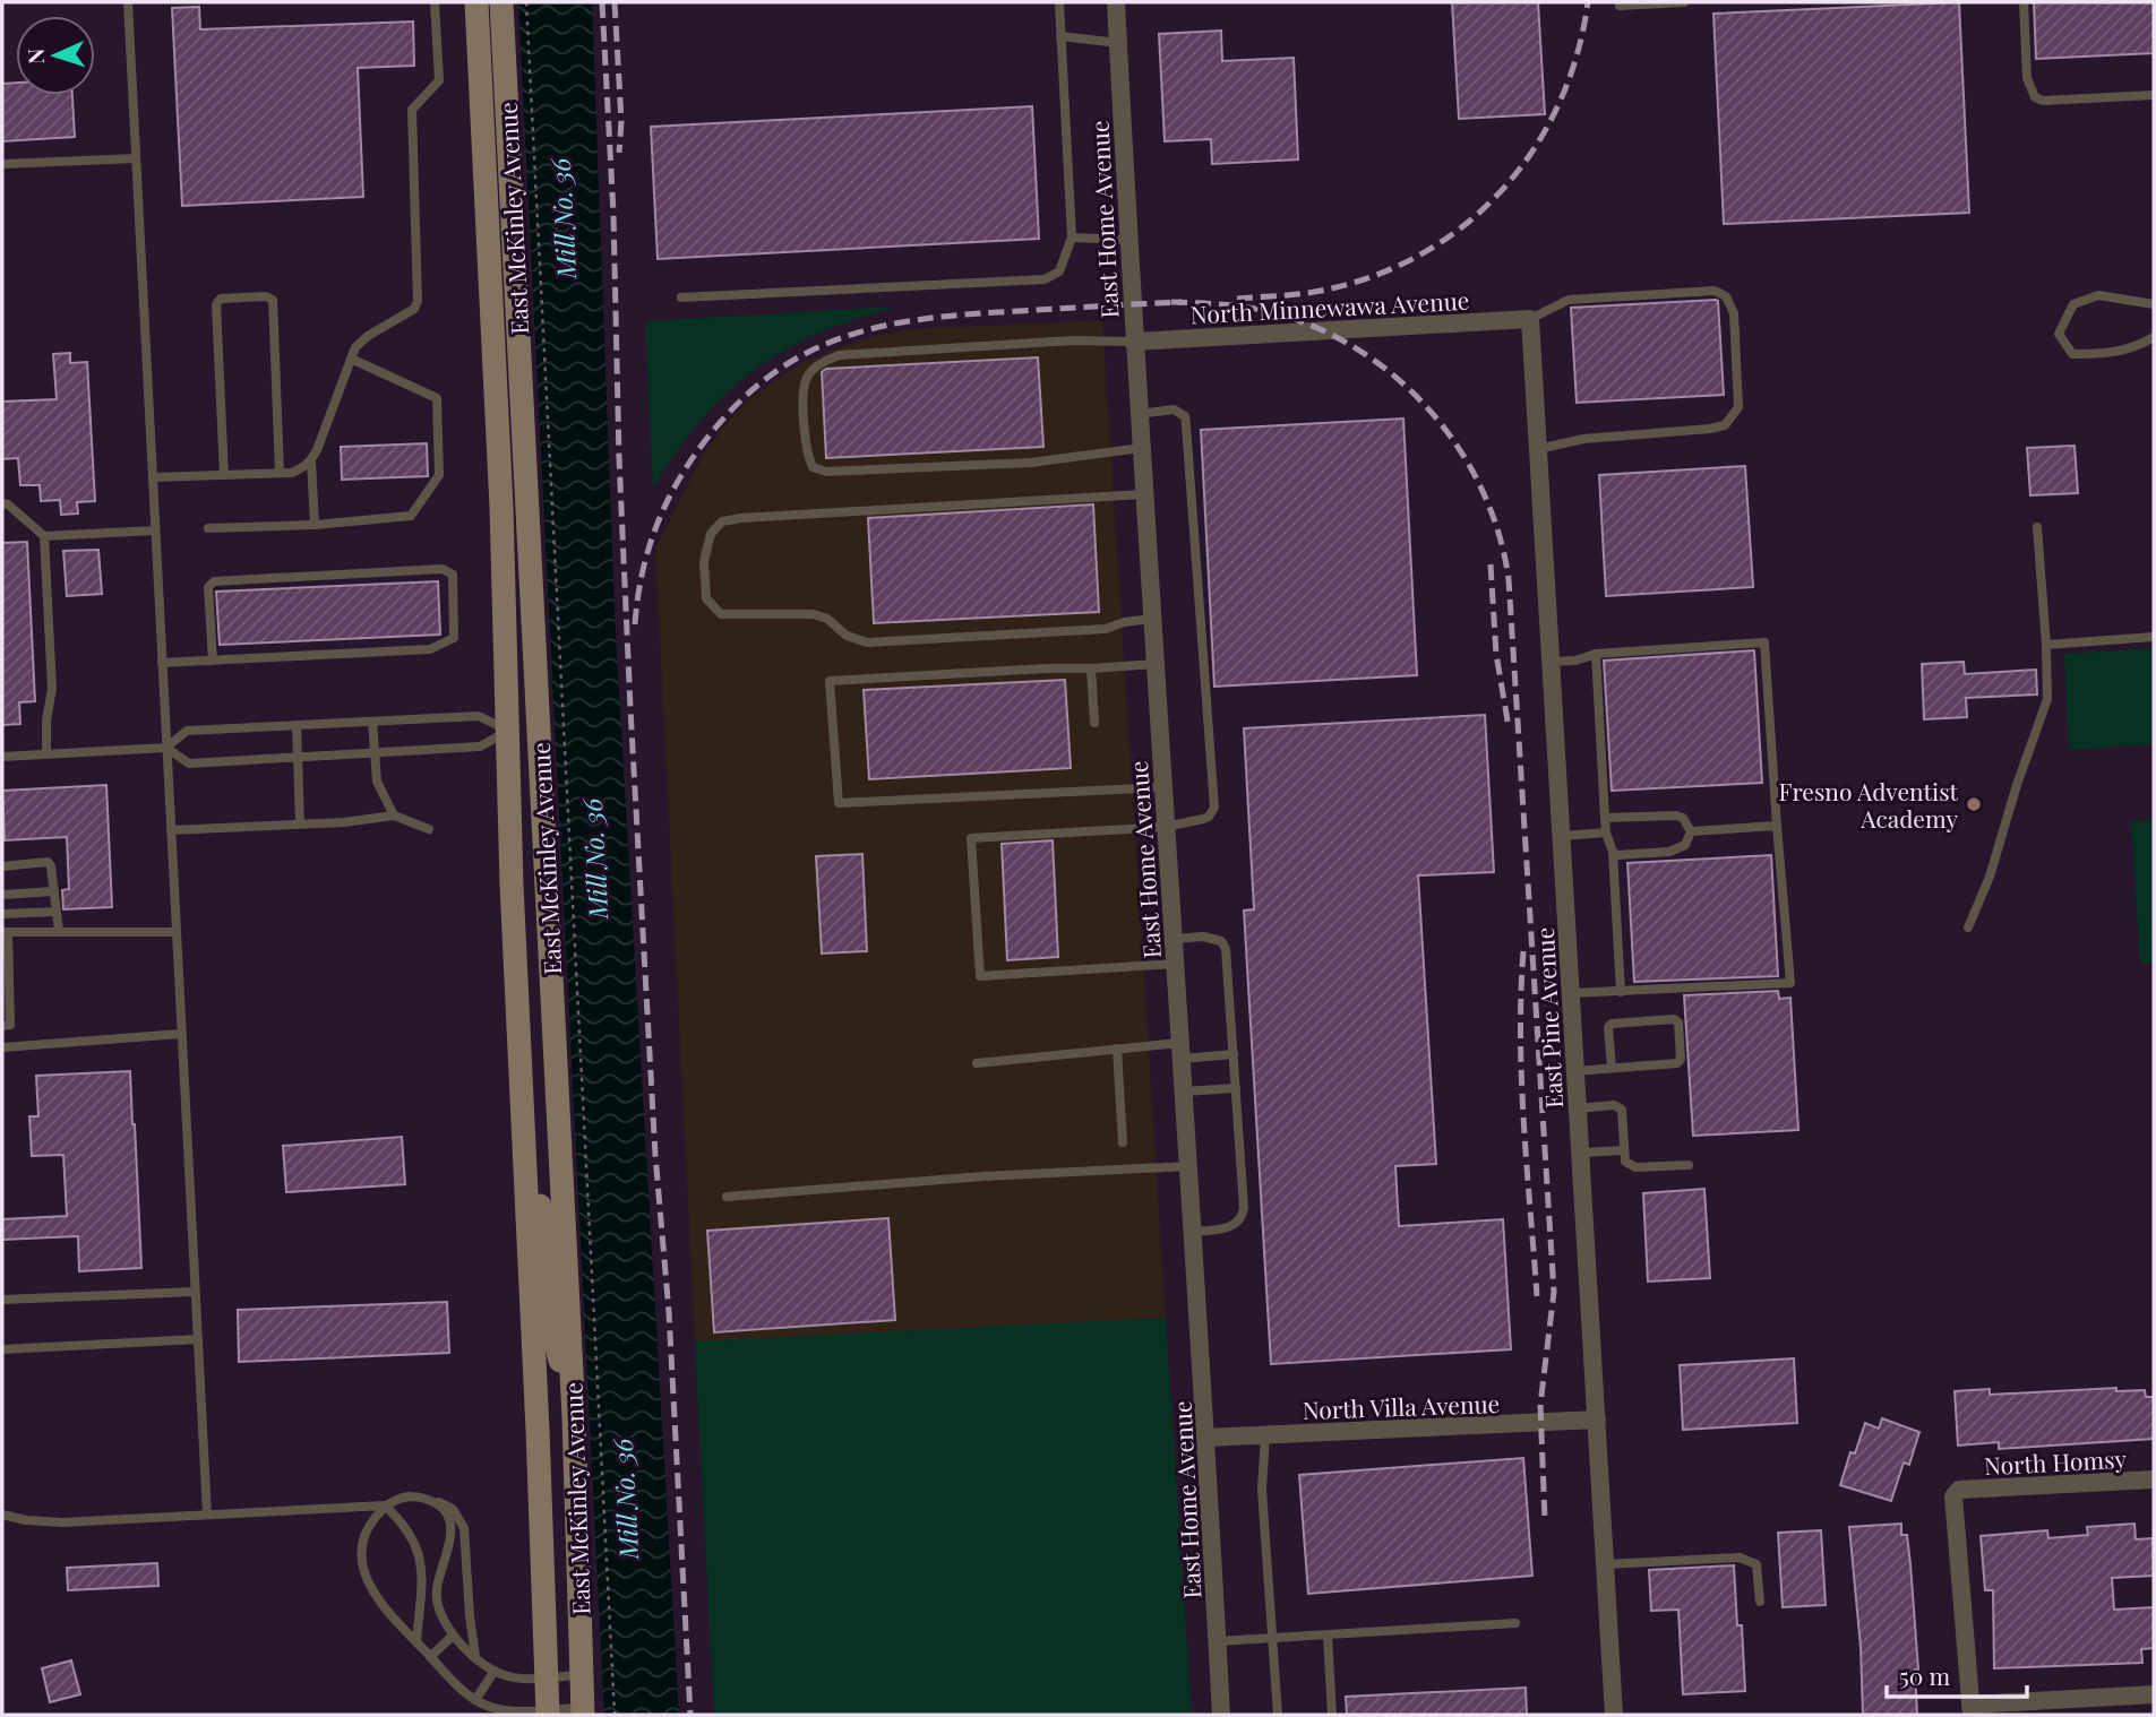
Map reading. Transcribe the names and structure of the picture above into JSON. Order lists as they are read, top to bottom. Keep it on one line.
{"streets":{"main road":["East McKinley Avenue"],"street":["East Home Avenue","North Minnewawa Avenue","East Pine Avenue","North Villa Avenue","North Homsy"]},"crossings":[["East Home Avenue","North Minnewawa Avenue"],["East Home Avenue","North Villa Avenue"],["North Minnewawa Avenue","East Pine Avenue"],["East Pine Avenue","North Villa Avenue"]],"water":["Mill No. 36"],"places":["Fresno Adventist Academy"],"scale_bar":"50 m","north":"left"}
